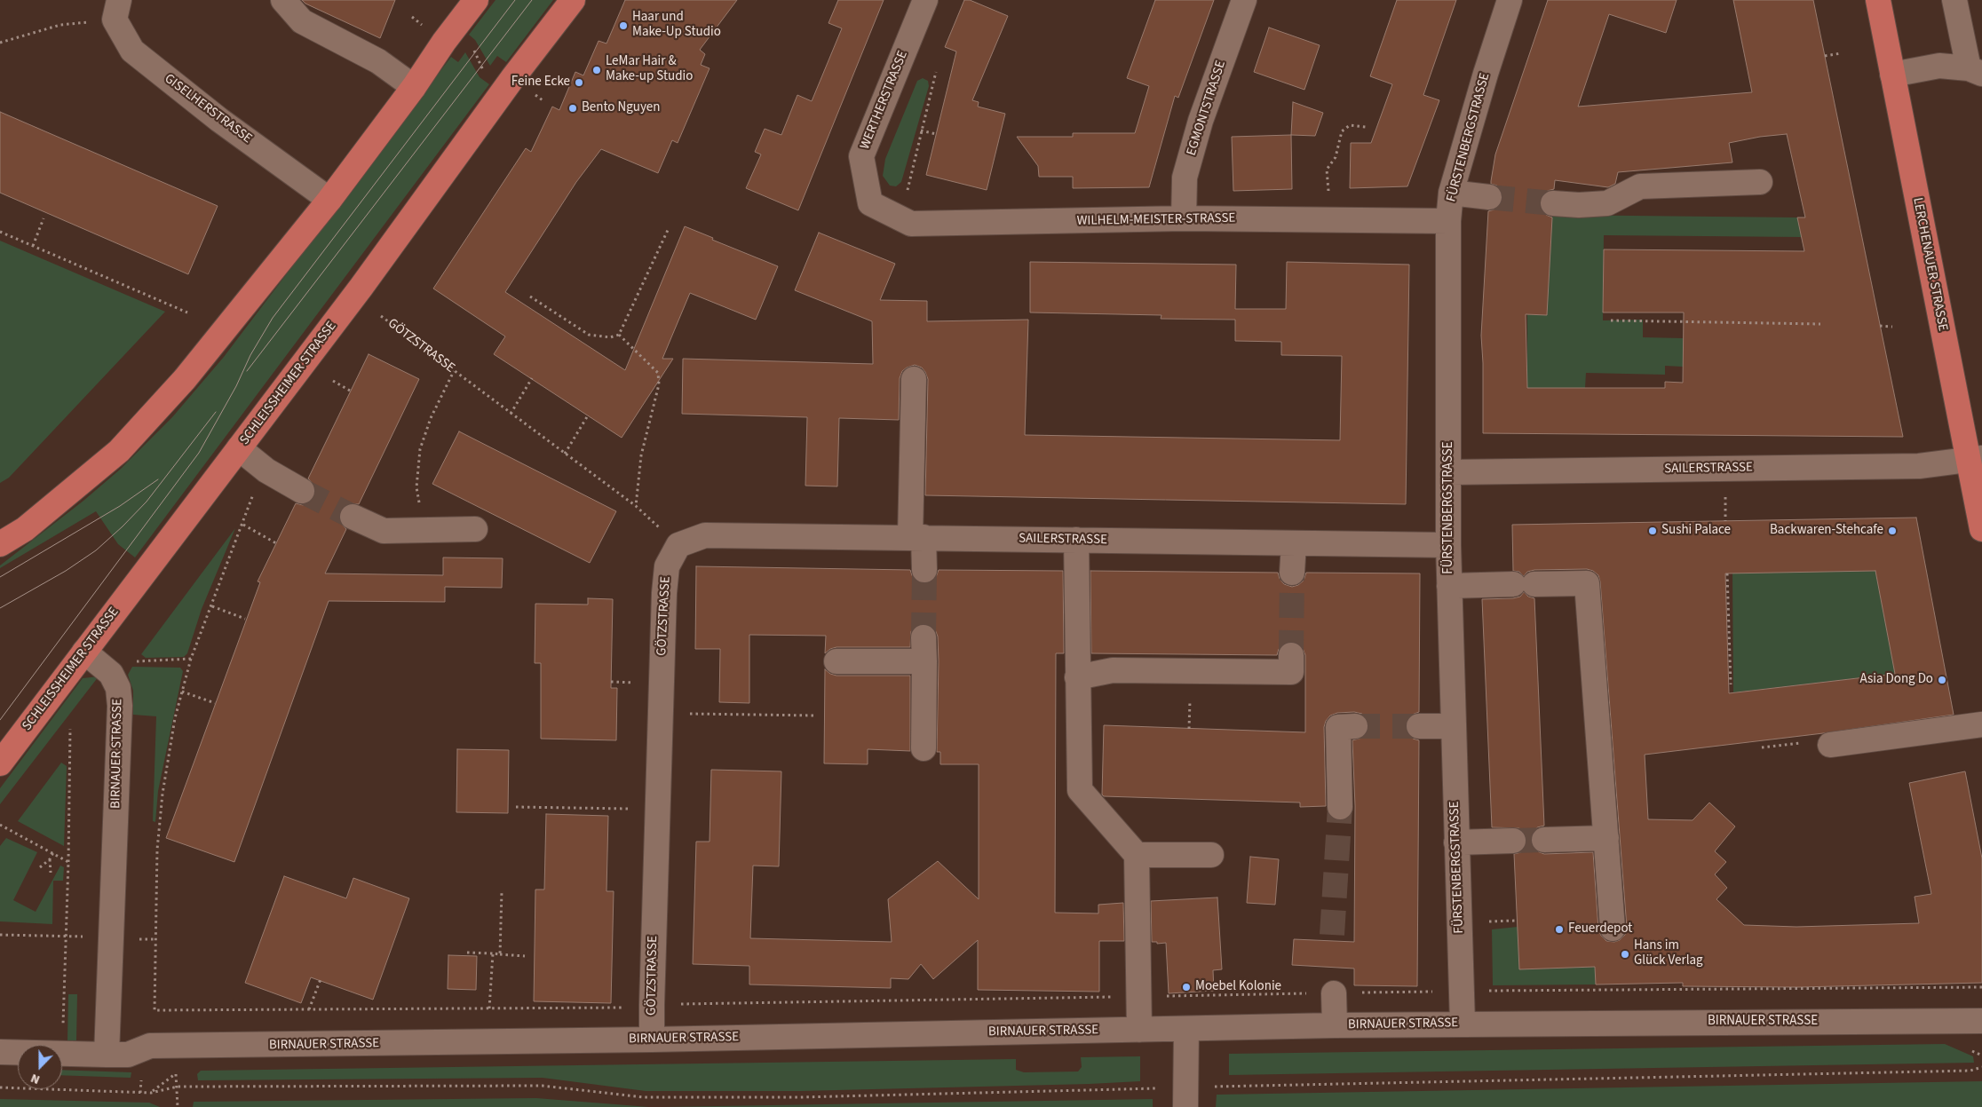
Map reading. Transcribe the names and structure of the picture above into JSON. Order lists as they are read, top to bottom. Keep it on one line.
{"streets":{"main road":["LERCHENAUER STRASSE","SCHLEISSHEIMER STRASSE"],"street":["WERTHERSTRASSE","EGMONTSTRASSE","GISELHERSTRASSE","FÜRSTENBERGSTRASSE","WILHELM-MEISTER-STRASSE","GÖTZSTRASSE","SAILERSTRASSE","BIRNAUER STRASSE"]},"crossings":[["WERTHERSTRASSE","WILHELM-MEISTER-STRASSE"],["EGMONTSTRASSE","WILHELM-MEISTER-STRASSE"],["FÜRSTENBERGSTRASSE","WILHELM-MEISTER-STRASSE"],["FÜRSTENBERGSTRASSE","SAILERSTRASSE"],["FÜRSTENBERGSTRASSE","BIRNAUER STRASSE"],["LERCHENAUER STRASSE","SAILERSTRASSE"],["GÖTZSTRASSE","SAILERSTRASSE"],["GÖTZSTRASSE","BIRNAUER STRASSE"],["SCHLEISSHEIMER STRASSE","BIRNAUER STRASSE"]],"places":["Haar und Make-Up Studio","LeMar Hair & Make-up Studio","Feine Ecke","Bento Nguyen","Sushi Palace","Backwaren-Stehcafe","Asia Dong Do","Feuerdepot","Hans im Glück Verlag","Moebel Kolonie"],"north":"bottom"}
